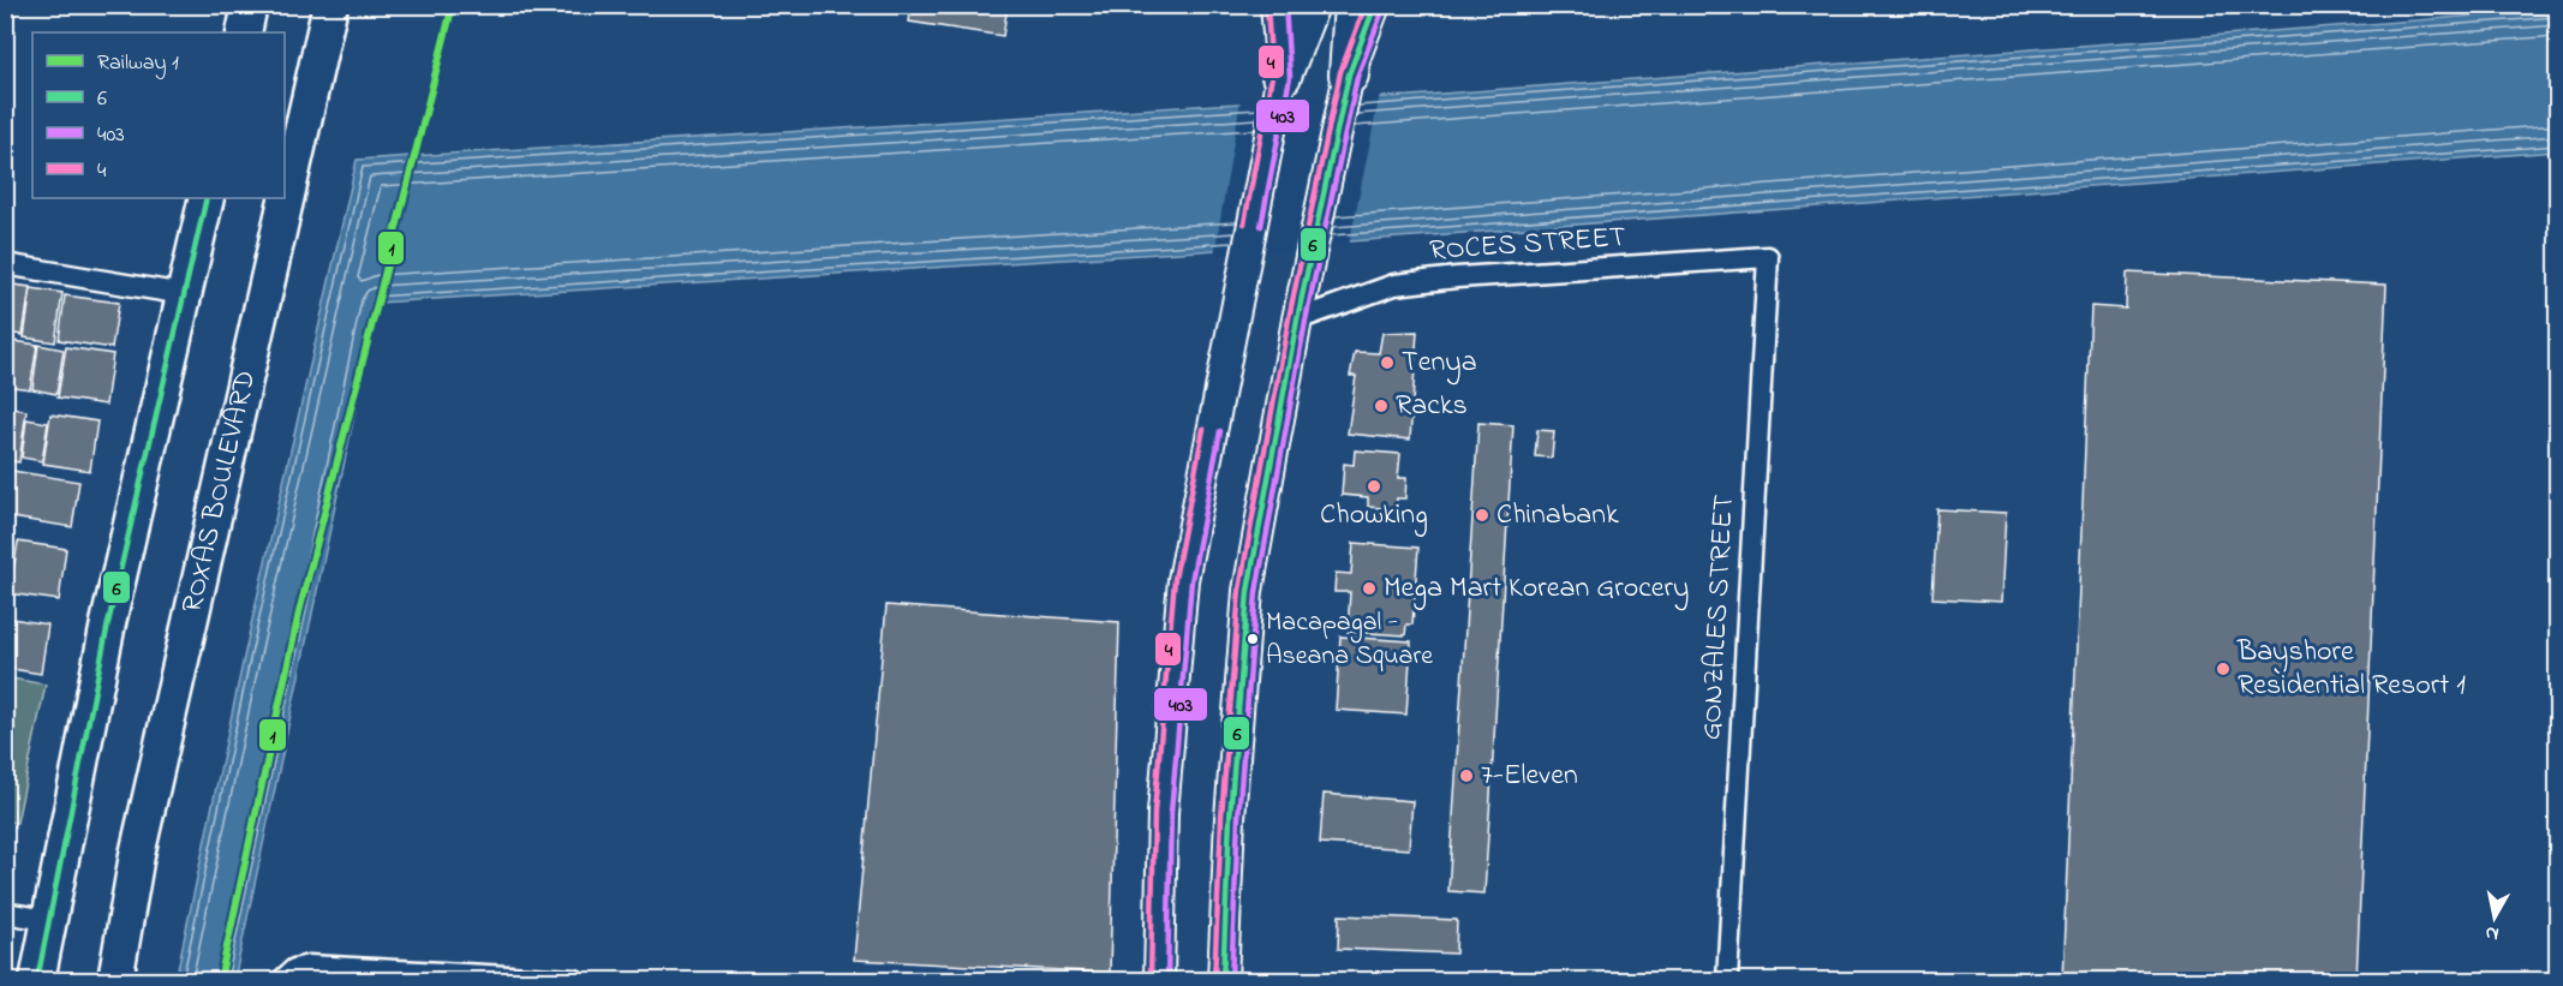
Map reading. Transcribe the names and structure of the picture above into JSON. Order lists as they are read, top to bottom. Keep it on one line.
{"streets":{"highway":["ROXAS BOULEVARD"],"street":["ROCES STREET","GONZALES STREET"]},"crossings":[["ROCES STREET","GONZALES STREET"]],"places":["Tenya","Racks","Chowking","Chinabank","Mega Mart Korean Grocery","Macapagal - Aseana Square","Bayshore Residential Resort 1","7-Eleven"],"lines":["rail line 1","transit line 6","transit line 403","transit line 4"],"legend":["Railway 1","6","403","4"],"north":"bottom"}
